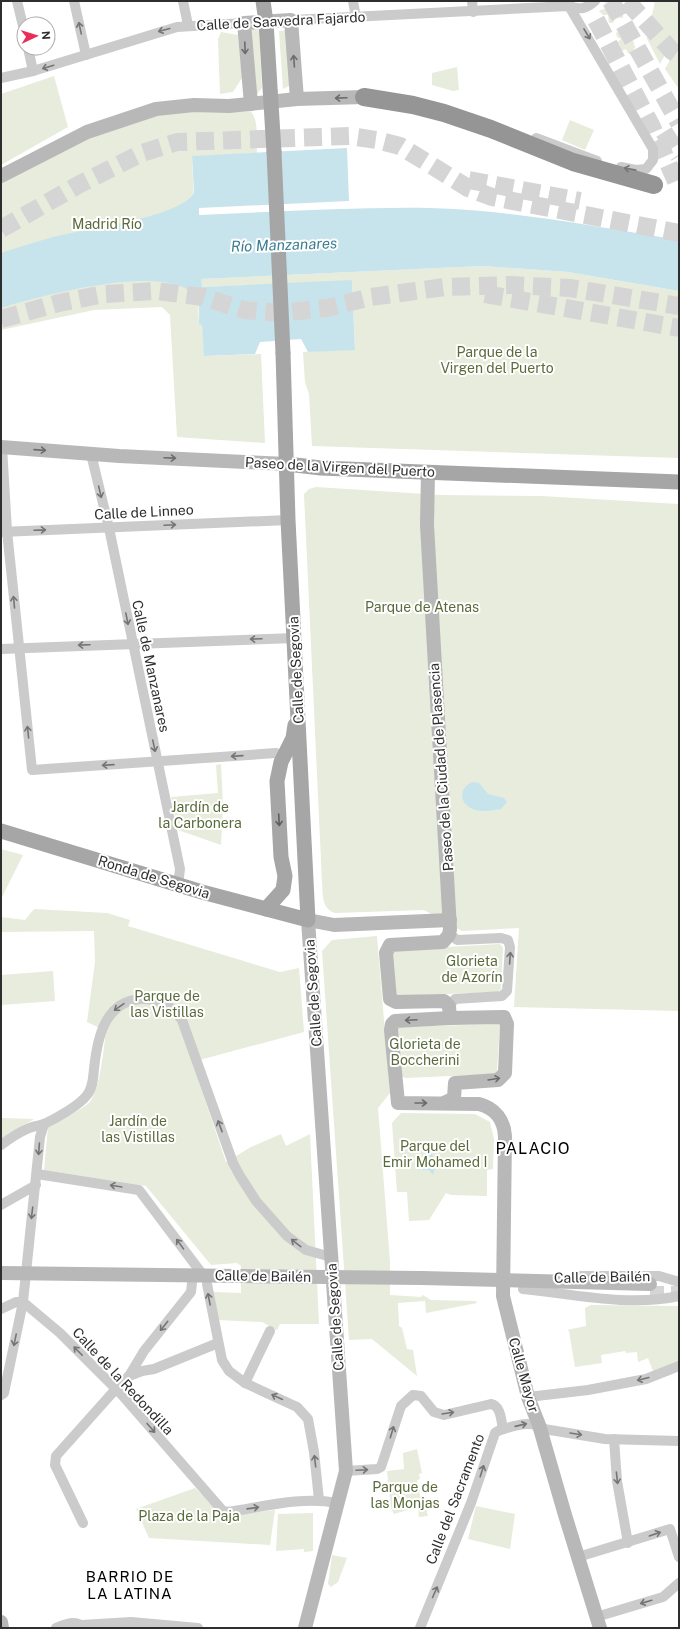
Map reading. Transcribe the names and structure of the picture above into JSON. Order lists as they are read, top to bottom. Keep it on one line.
{"streets":{"main road":["Paseo de la Virgen del Puerto","Calle de Segovia","Ronda de Segovia"],"street":["Calle de Saavedra Fajardo","Calle de Linneo","Calle de Manzanares","Paseo de la Ciudad de Plasencia","Calle de Bailén","Calle Mayor","Calle de la Redondilla","Calle del Sacramento"]},"crossings":[["Calle de Saavedra Fajardo","Calle de Segovia"],["Paseo de la Virgen del Puerto","Calle de Manzanares"],["Paseo de la Virgen del Puerto","Calle de Segovia"],["Paseo de la Virgen del Puerto","Paseo de la Ciudad de Plasencia"],["Calle de Linneo","Calle de Manzanares"],["Calle de Linneo","Calle de Segovia"],["Calle de Manzanares","Ronda de Segovia"],["Calle de Segovia","Ronda de Segovia"],["Calle de Segovia","Calle del Sacramento"],["Calle de Bailén","Calle Mayor"],["Calle Mayor","Calle del Sacramento"]],"one_way":["Paseo de la Virgen del Puerto","Calle de Linneo","Calle de Manzanares"],"districts":["PALACIO","BARRIO DE LA LATINA"],"water":["Río Manzanares"],"parks":["Madrid Río","Parque de la Virgen del Puerto","Parque de Atenas","Jardín de la Carbonera","Glorieta de Azorín","Parque de las Vistillas","Glorieta de Boccherini","Jardín de las Vistillas","Parque del Emir Mohamed I","Parque de las Monjas","Plaza de la Paja"],"north":"right"}
